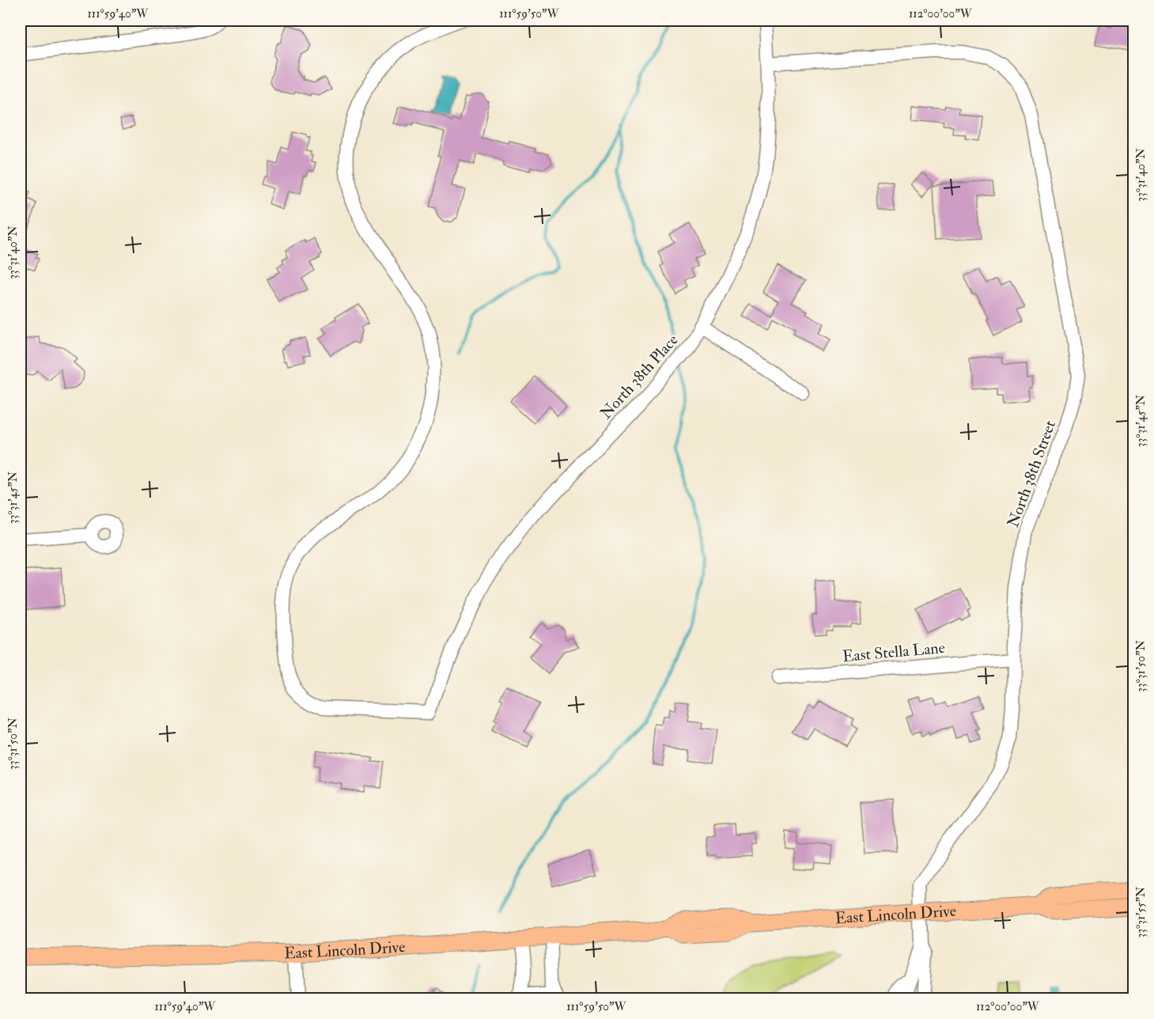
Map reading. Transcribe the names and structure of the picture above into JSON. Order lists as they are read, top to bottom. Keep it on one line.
{"streets":{"main road":["East Lincoln Drive"],"street":["North 38th Place","North 38th Street","East Stella Lane"]},"crossings":[["North 38th Place","North 38th Street"],["North 38th Street","East Stella Lane"],["North 38th Street","East Lincoln Drive"]],"coordinates":["111°59'40\"W","111°59'50\"W","112°00'00\"W","33°31'40\"N","33°31'45\"N","33°31'50\"N","33°31'55\"N"]}
